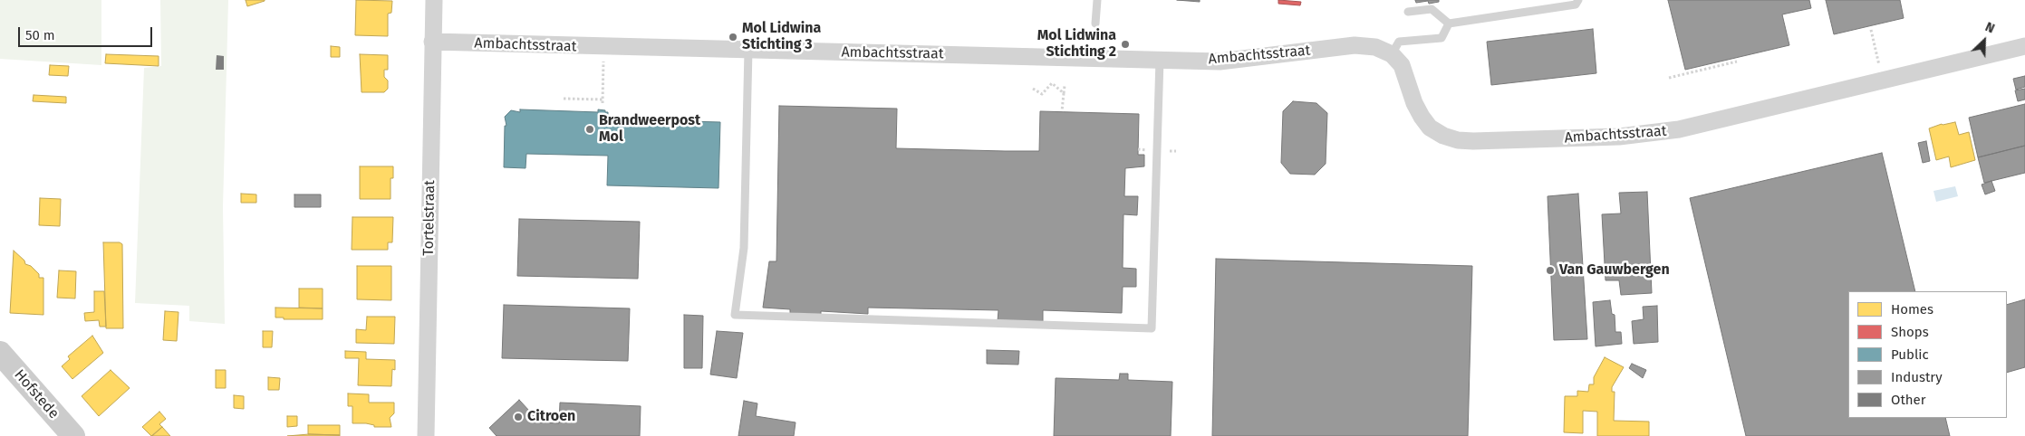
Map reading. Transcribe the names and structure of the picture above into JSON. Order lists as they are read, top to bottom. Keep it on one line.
{"streets":{"street":["Ambachtsstraat","Tortelstraat","Hofstede"]},"crossings":[["Ambachtsstraat","Tortelstraat"]],"places":["Mol Lidwina Stichting 3","Mol Lidwina Stichting 2","Brandweerpost Mol","Van Gauwbergen","Citroen"],"legend":["Homes","Shops","Public","Industry","Other"],"scale_bar":"50 m","north":"top right"}
